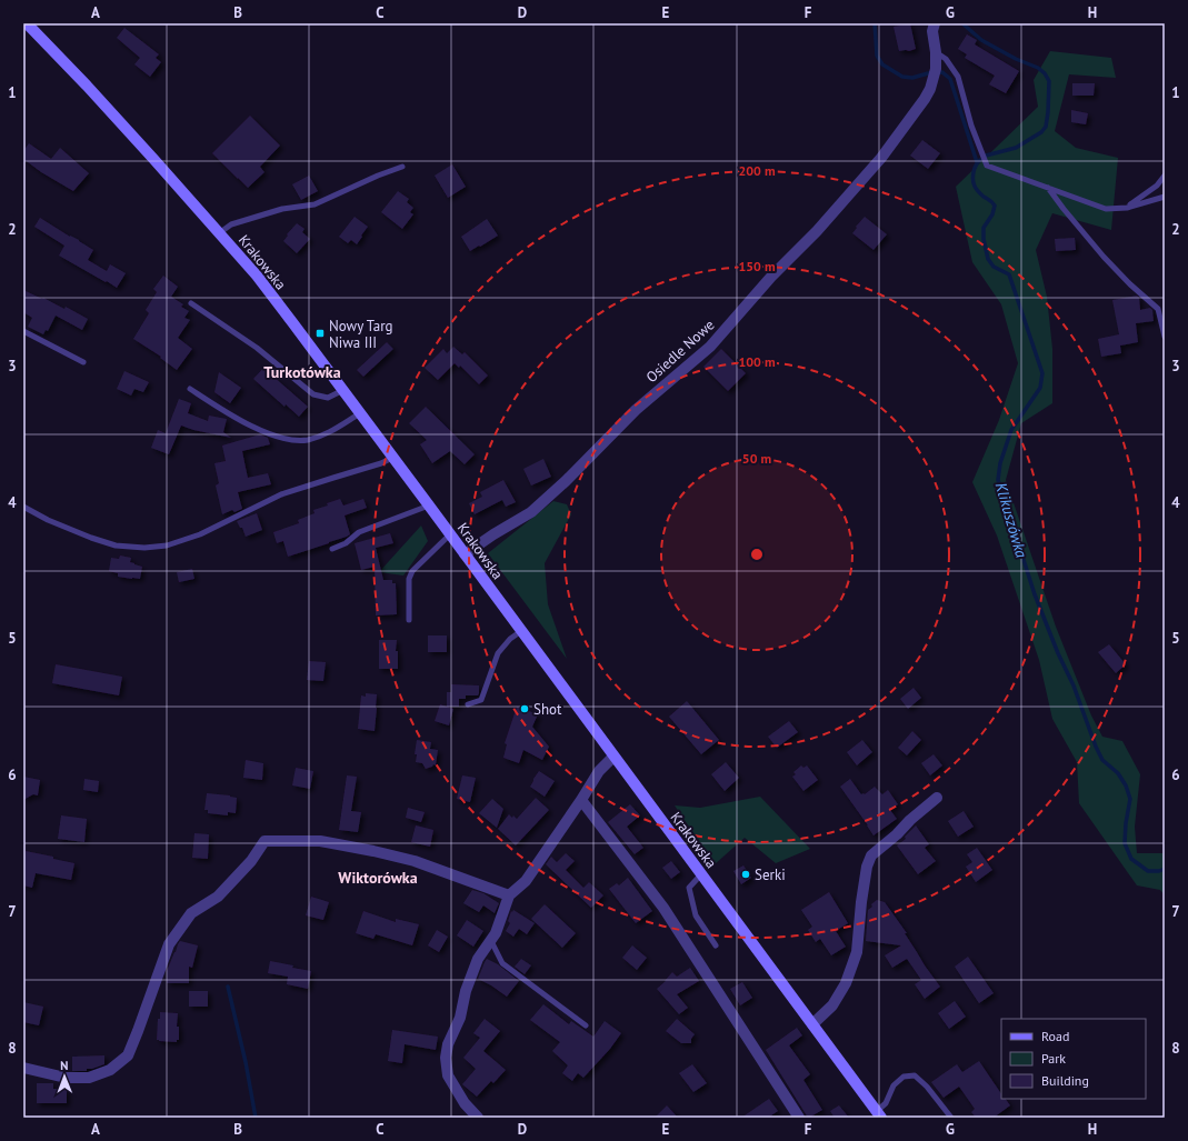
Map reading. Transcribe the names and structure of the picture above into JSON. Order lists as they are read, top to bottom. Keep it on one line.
{"streets":{"main road":["Krakowska"],"street":["Osiedle Nowe"]},"crossings":[["Krakowska","Osiedle Nowe"]],"districts":["Turkotówka","Wiktorówka"],"water":["Klikuszówka"],"places":{"transit":["Nowy Targ Niwa III"],"other":["Shot","Serki"]},"legend":["Road","Park","Building"],"north":"top","grid":{"columns":["A","B","C","D","E","F","G","H"],"rows":["1","2","3","4","5","6","7","8"]},"rings":["200 m","150 m","100 m","50 m"]}
